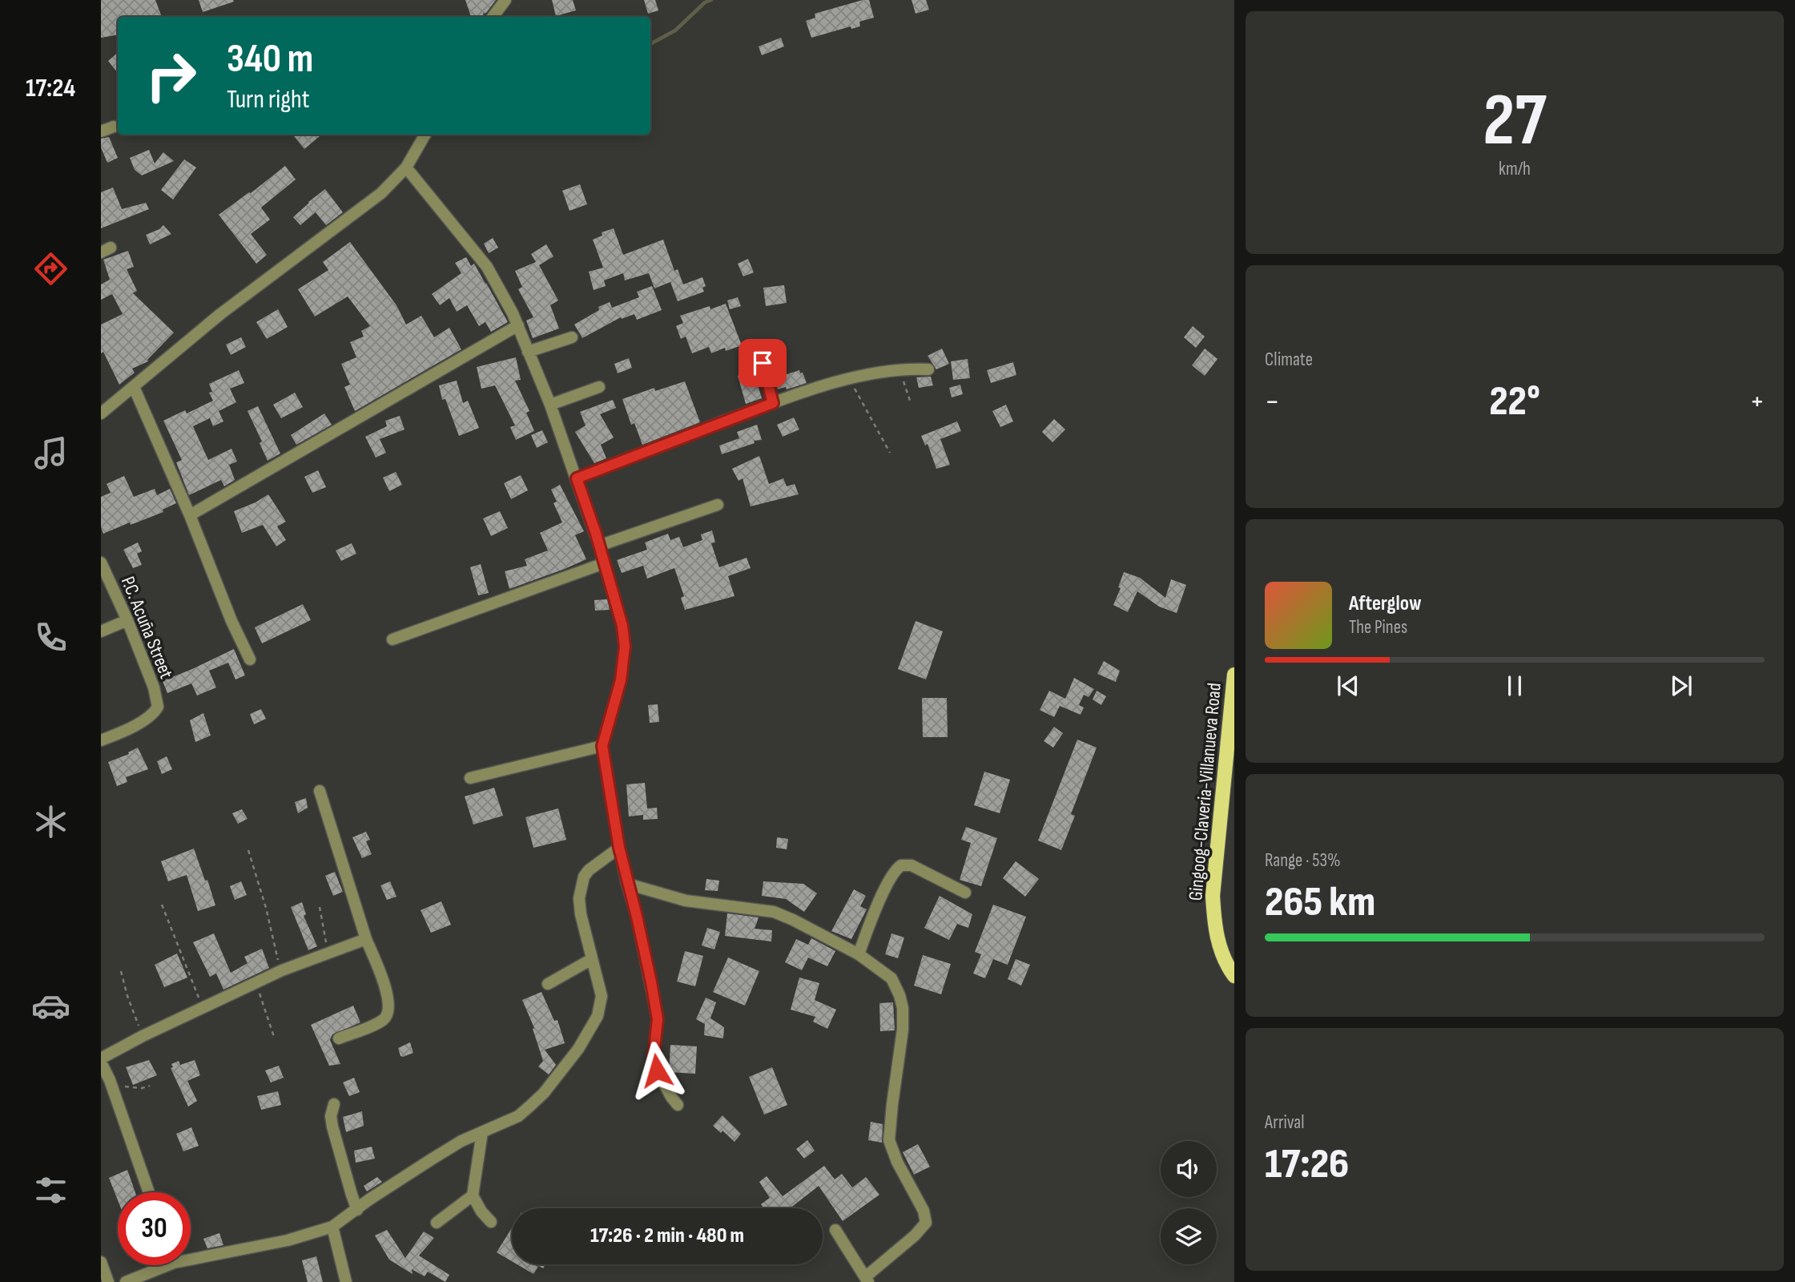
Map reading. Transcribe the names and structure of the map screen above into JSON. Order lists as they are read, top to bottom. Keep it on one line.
{"streets":{"main road":["Gingoog-Claveria-Villanueva Road"],"street":["P.C. Acuña Street"]},"page":{"tabs":"17:24","tile":[["27","km/h"],"Climate",["Range · 53%","265 km"],["Arrival","17:26"]],"turn":["340 m","Turn right"],"heat":["−","22°","+"],"song":["Afterglow","The Pines"],"limit":"30","trip":"17:26 · 2 min · 480 m"}}
